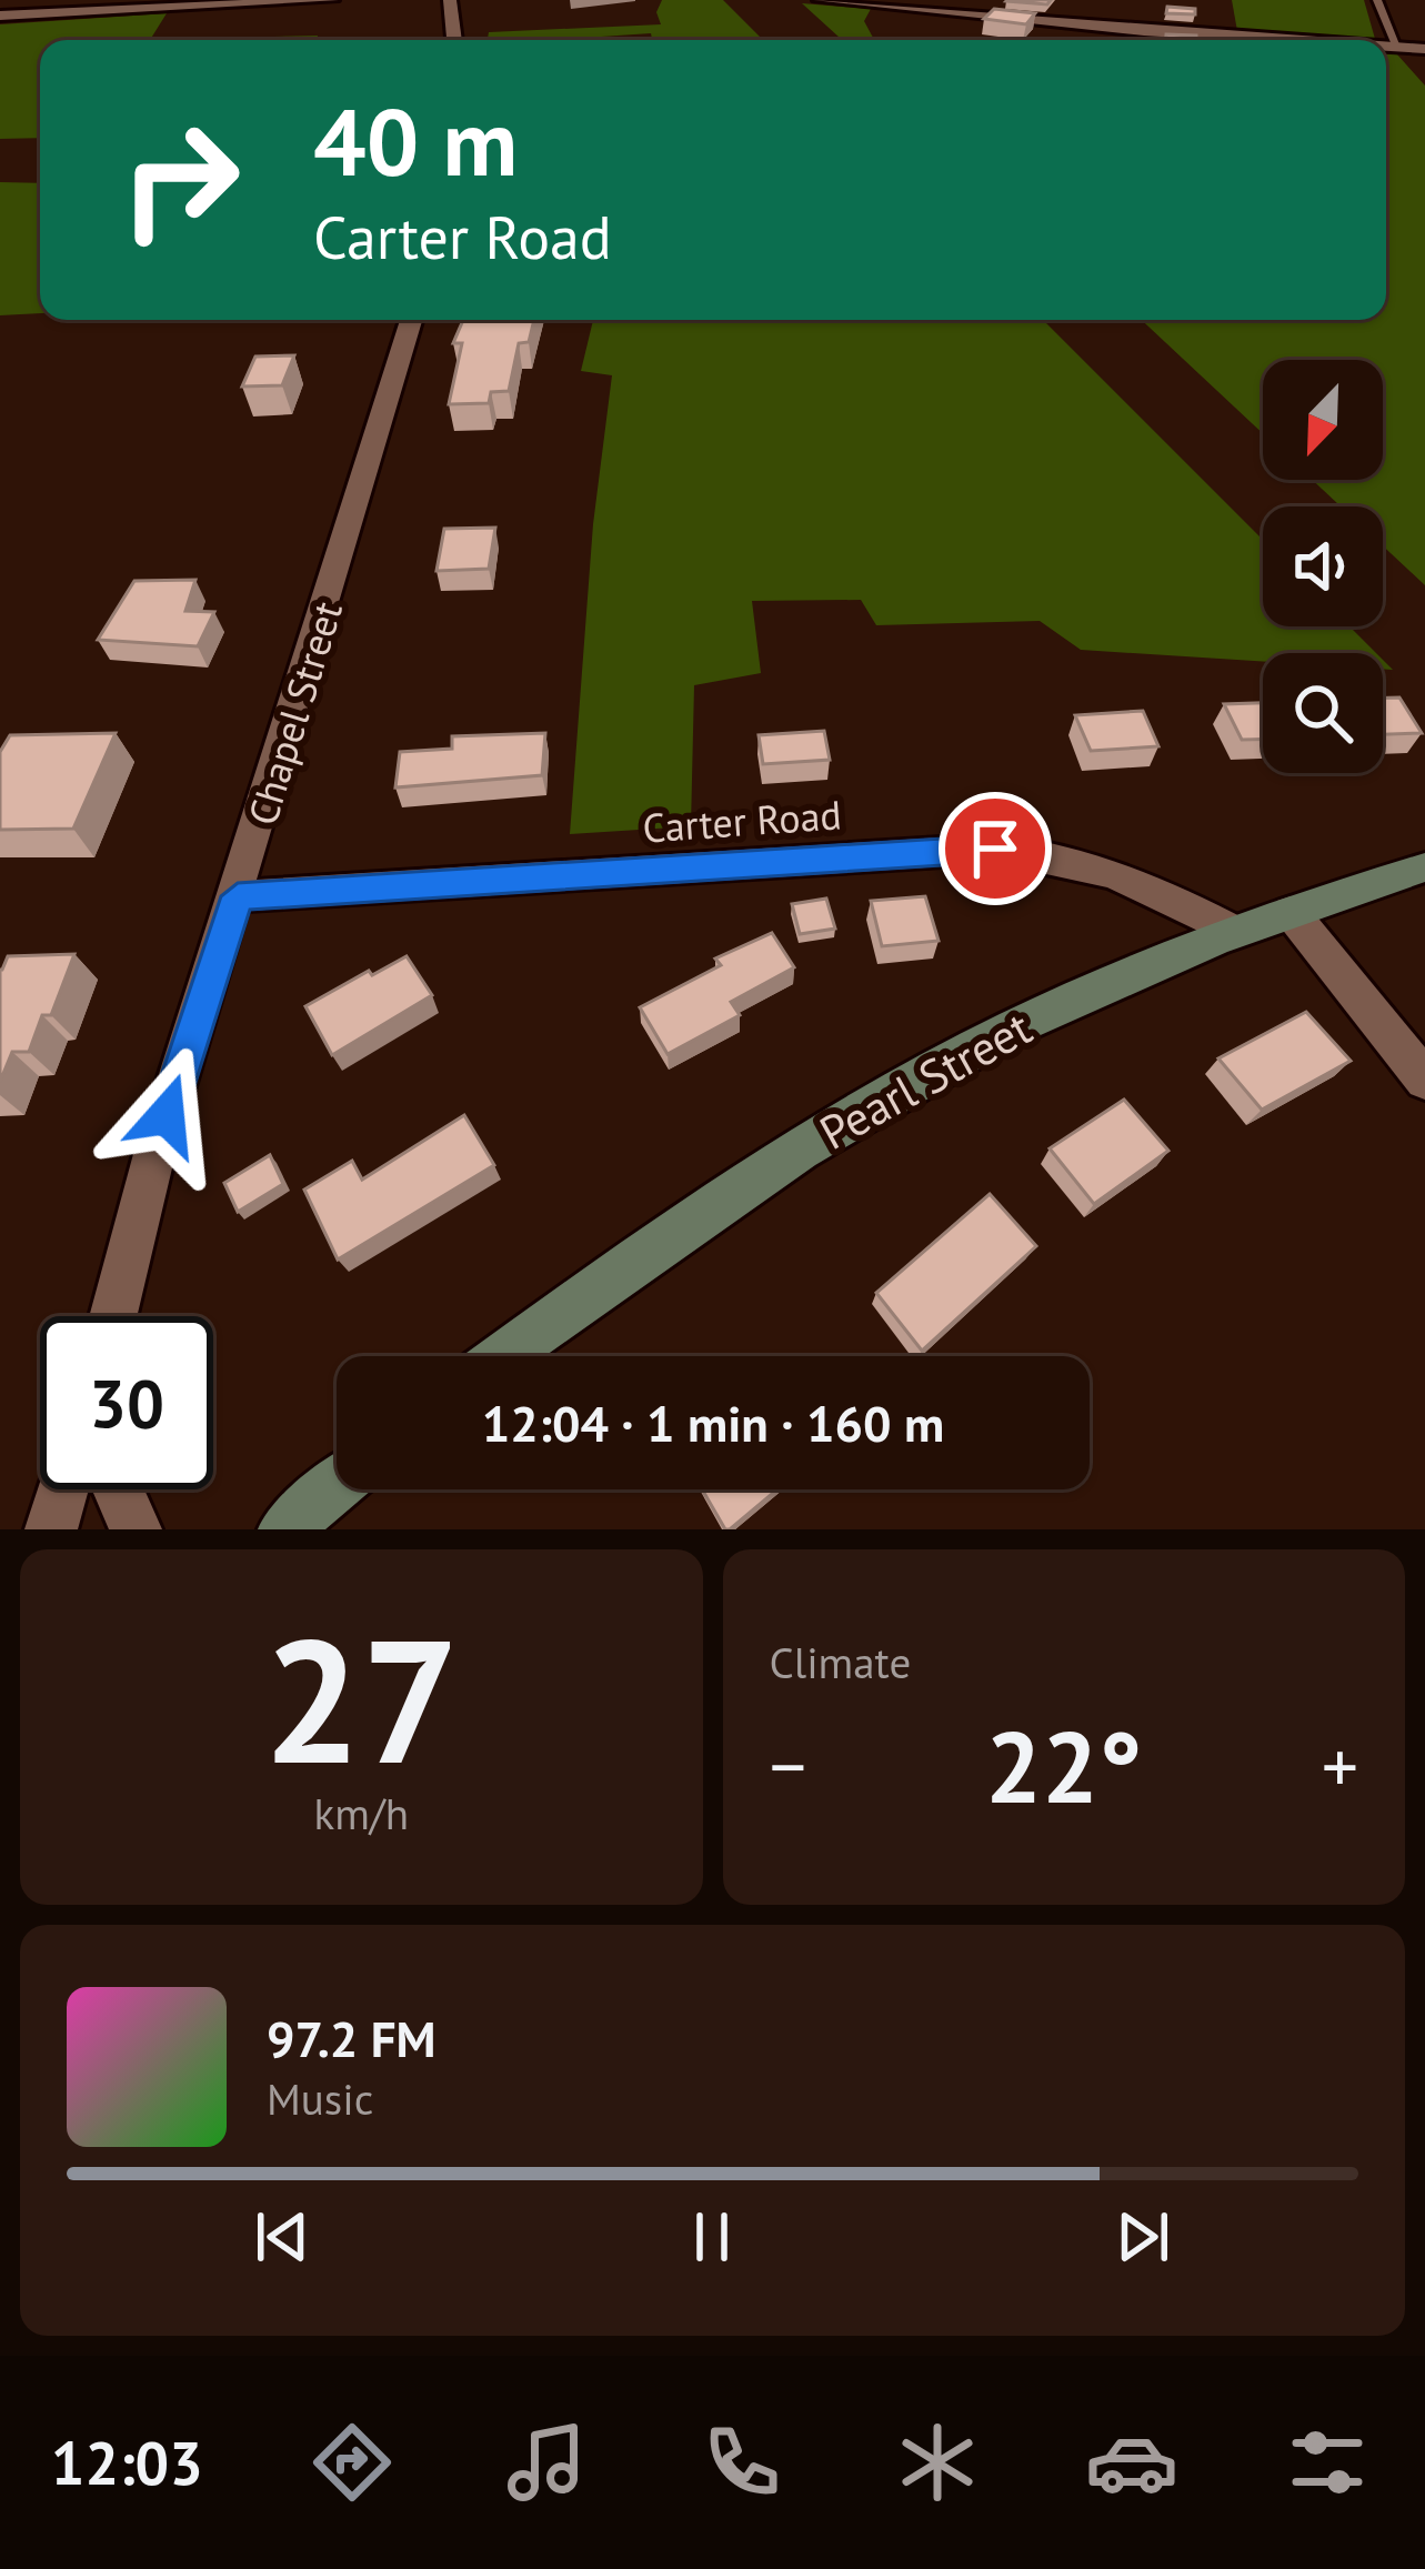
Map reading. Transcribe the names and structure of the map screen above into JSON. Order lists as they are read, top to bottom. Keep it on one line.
{"streets":{"main road":["Pearl Street"],"street":["Chapel Street","Carter Road"]},"crossings":[["Chapel Street","Carter Road"],["Carter Road","Pearl Street"]],"north":"bottom left","page":{"turn":["40 m","Carter Road"],"limit":"30","trip":"12:04 · 1 min · 160 m","tile":[["27","km/h"],"Climate"],"heat":["−","22°","+"],"song":["97.2 FM","Music"],"tabs":"12:03"}}
